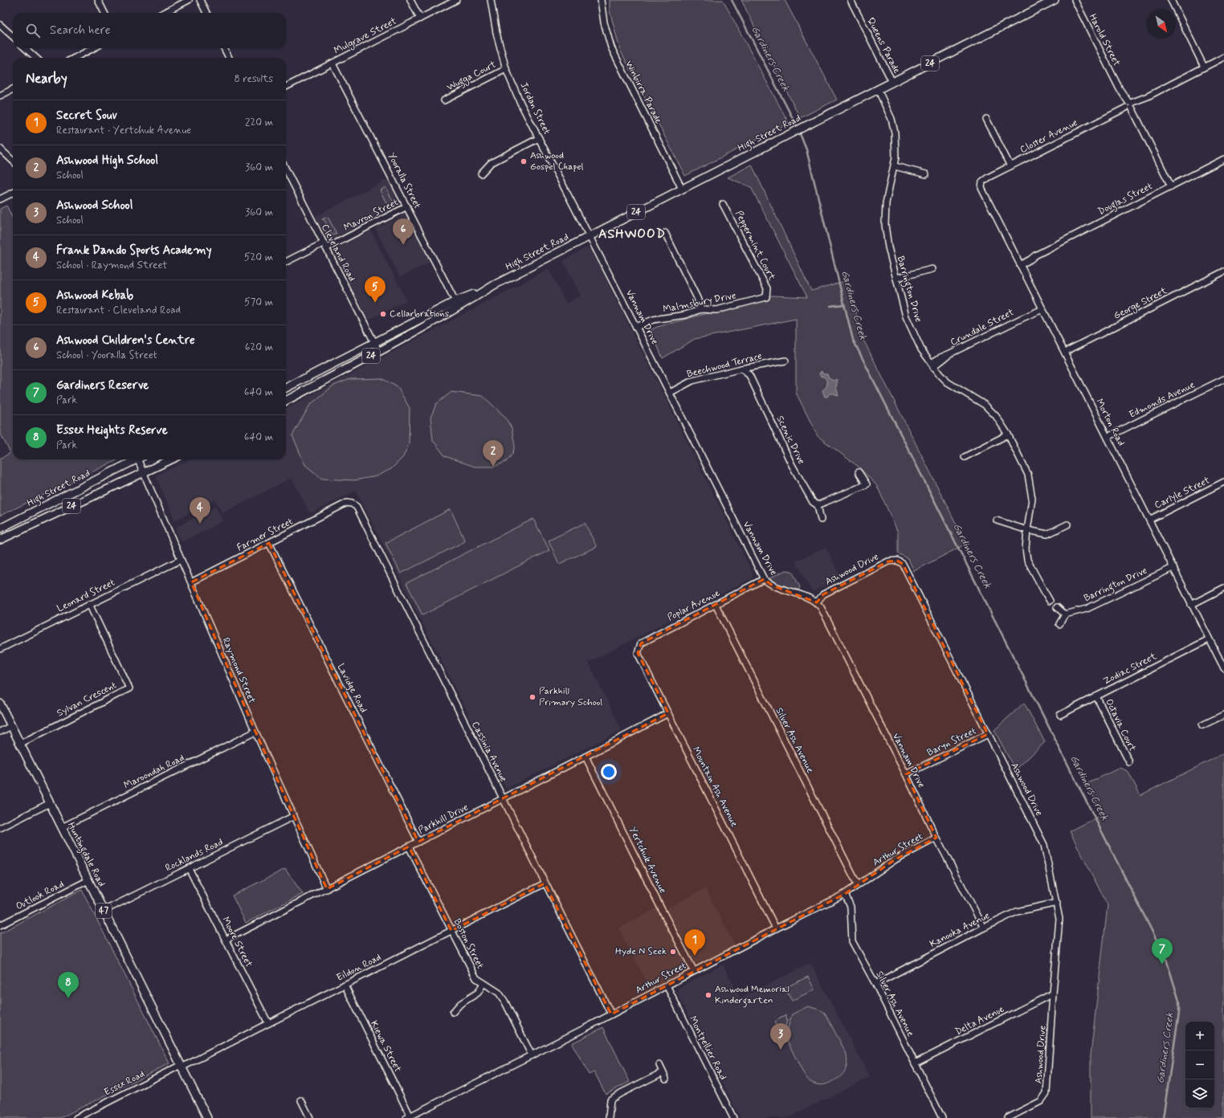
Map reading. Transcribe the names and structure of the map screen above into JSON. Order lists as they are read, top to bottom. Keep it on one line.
{"streets":{"main road":["24","High Street Road","Huntingdale Road","47"],"street":["Mulgrave Street","Harold Street","Queens Parade","Wugga Court","Winbirra Parade","Jordan Street","Closter Avenue","Yooralla Street","Douglas Street","Mavron Street","Peppermint Court","Cleveland Road","Barrington Drive","Malmsbury Drive","George Street","Vannam Drive","Crundale Street","Beechwood Terrace","Edmonds Avenue","Morton Road","Scenic Drive","Carlyle Street","Farmer Street","Ashwood Drive","Leonard Street","Poplar Avenue","Zodiac Street","Raymond Street","Lavidge Road","Sylvan Crescent","Octavia Court","Silver Ash Avenue","Baryn Street","Cassinia Avenue","Maroondah Road","Mountain Ash Avenue","Parkhill Drive","Arthur Street","Rocklands Road","Yertchuk Avenue","Outlook Road","Kanooka Avenue","Moore Street","Boston Street","Eildon Road","Delta Avenue","Kiewa Street","Montpellier Road","Essex Road"]},"crossings":[["Mulgrave Street","Yooralla Street"],["Harold Street","Closter Avenue"],["Harold Street","Douglas Street"],["Queens Parade","High Street Road"],["24","Raymond Street"],["Wugga Court","Jordan Street"],["Winbirra Parade","High Street Road"],["Jordan Street","High Street Road"],["Jordan Street","Vannam Drive"],["High Street Road","Yooralla Street"],["High Street Road","Cleveland Road"],["High Street Road","Barrington Drive"],["High Street Road","Vannam Drive"],["Closter Avenue","Morton Road"],["Yooralla Street","Mavron Street"],["Douglas Street","Morton Road"],["Mavron Street","Cleveland Road"],["Peppermint Court","Malmsbury Drive"],["Barrington Drive","Crundale Street"],["Barrington Drive","Morton Road"],["Malmsbury Drive","Vannam Drive"],["George Street","Morton Road"],["Vannam Drive","Beechwood Terrace"],["Vannam Drive","Ashwood Drive"],["Vannam Drive","Poplar Avenue"],["Vannam Drive","Baryn Street"],["Vannam Drive","Arthur Street"],["Vannam Drive","Kanooka Avenue"],["Crundale Street","Morton Road"],["Beechwood Terrace","Scenic Drive"],["Edmonds Avenue","Morton Road"],["Morton Road","Carlyle Street"],["Morton Road","Zodiac Street"],["Farmer Street","Raymond Street"],["Farmer Street","Lavidge Road"],["Farmer Street","Cassinia Avenue"],["Ashwood Drive","Baryn Street"],["Ashwood Drive","Kanooka Avenue"],["Ashwood Drive","Delta Avenue"],["Leonard Street","Raymond Street"],["Leonard Street","Sylvan Crescent"],["Poplar Avenue","Silver Ash Avenue"],["Poplar Avenue","Mountain Ash Avenue"],["Zodiac Street","Octavia Court"],["Raymond Street","Maroondah Road"],["Raymond Street","Parkhill Drive"],["Raymond Street","Rocklands Road"],["Lavidge Road","Parkhill Drive"],["Sylvan Crescent","Huntingdale Road"],["Silver Ash Avenue","Arthur Street"],["Silver Ash Avenue","Kanooka Avenue"],["Silver Ash Avenue","Delta Avenue"],["Cassinia Avenue","Parkhill Drive"],["Cassinia Avenue","Arthur Street"],["Cassinia Avenue","Eildon Road"],["Maroondah Road","Huntingdale Road"],["Mountain Ash Avenue","Parkhill Drive"],["Mountain Ash Avenue","Arthur Street"],["Parkhill Drive","Yertchuk Avenue"],["Parkhill Drive","Moore Street"],["Parkhill Drive","Boston Street"],["Arthur Street","Yertchuk Avenue"],["Arthur Street","Boston Street"],["Arthur Street","Kiewa Street"],["Arthur Street","Montpellier Road"],["Huntingdale Road","Rocklands Road"],["Huntingdale Road","Outlook Road"],["Huntingdale Road","Eildon Road"],["Huntingdale Road","Essex Road"],["Rocklands Road","Moore Street"],["Moore Street","Eildon Road"],["Boston Street","Eildon Road"],["Eildon Road","Kiewa Street"],["Eildon Road","Essex Road"]],"districts":["ASHWOOD"],"water":["Gardiners Creek"],"places":["Ashwood Gospel Chapel","Cellarbrations","Parkhill Primary School","Hyde N Seek","Ashwood Memorial Kindergarten"],"north":"bottom right","page":{"search":"Search here","heading":["Nearby","8 results"],"list":[{"mark":"1","name":"Secret Souv","note":"Restaurant · Yertchuk Avenue","value":"220 m"},{"mark":"2","name":"Ashwood High School","note":"School","value":"360 m"},{"mark":"3","name":"Ashwood School","note":"School","value":"360 m"},{"mark":"4","name":"Frank Dando Sports Academy","note":"School · Raymond Street","value":"520 m"},{"mark":"5","name":"Ashwood Kebab","note":"Restaurant · Cleveland Road","value":"570 m"},{"mark":"6","name":"Ashwood Children's Centre","note":"School · Yooralla Street","value":"620 m"},{"mark":"7","name":"Gardiners Reserve","note":"Park","value":"640 m"},{"mark":"8","name":"Essex Heights Reserve","note":"Park","value":"640 m"}],"pins":["6","5","2","4","1","7","8","3"],"map_buttons":["+","−"]}}
